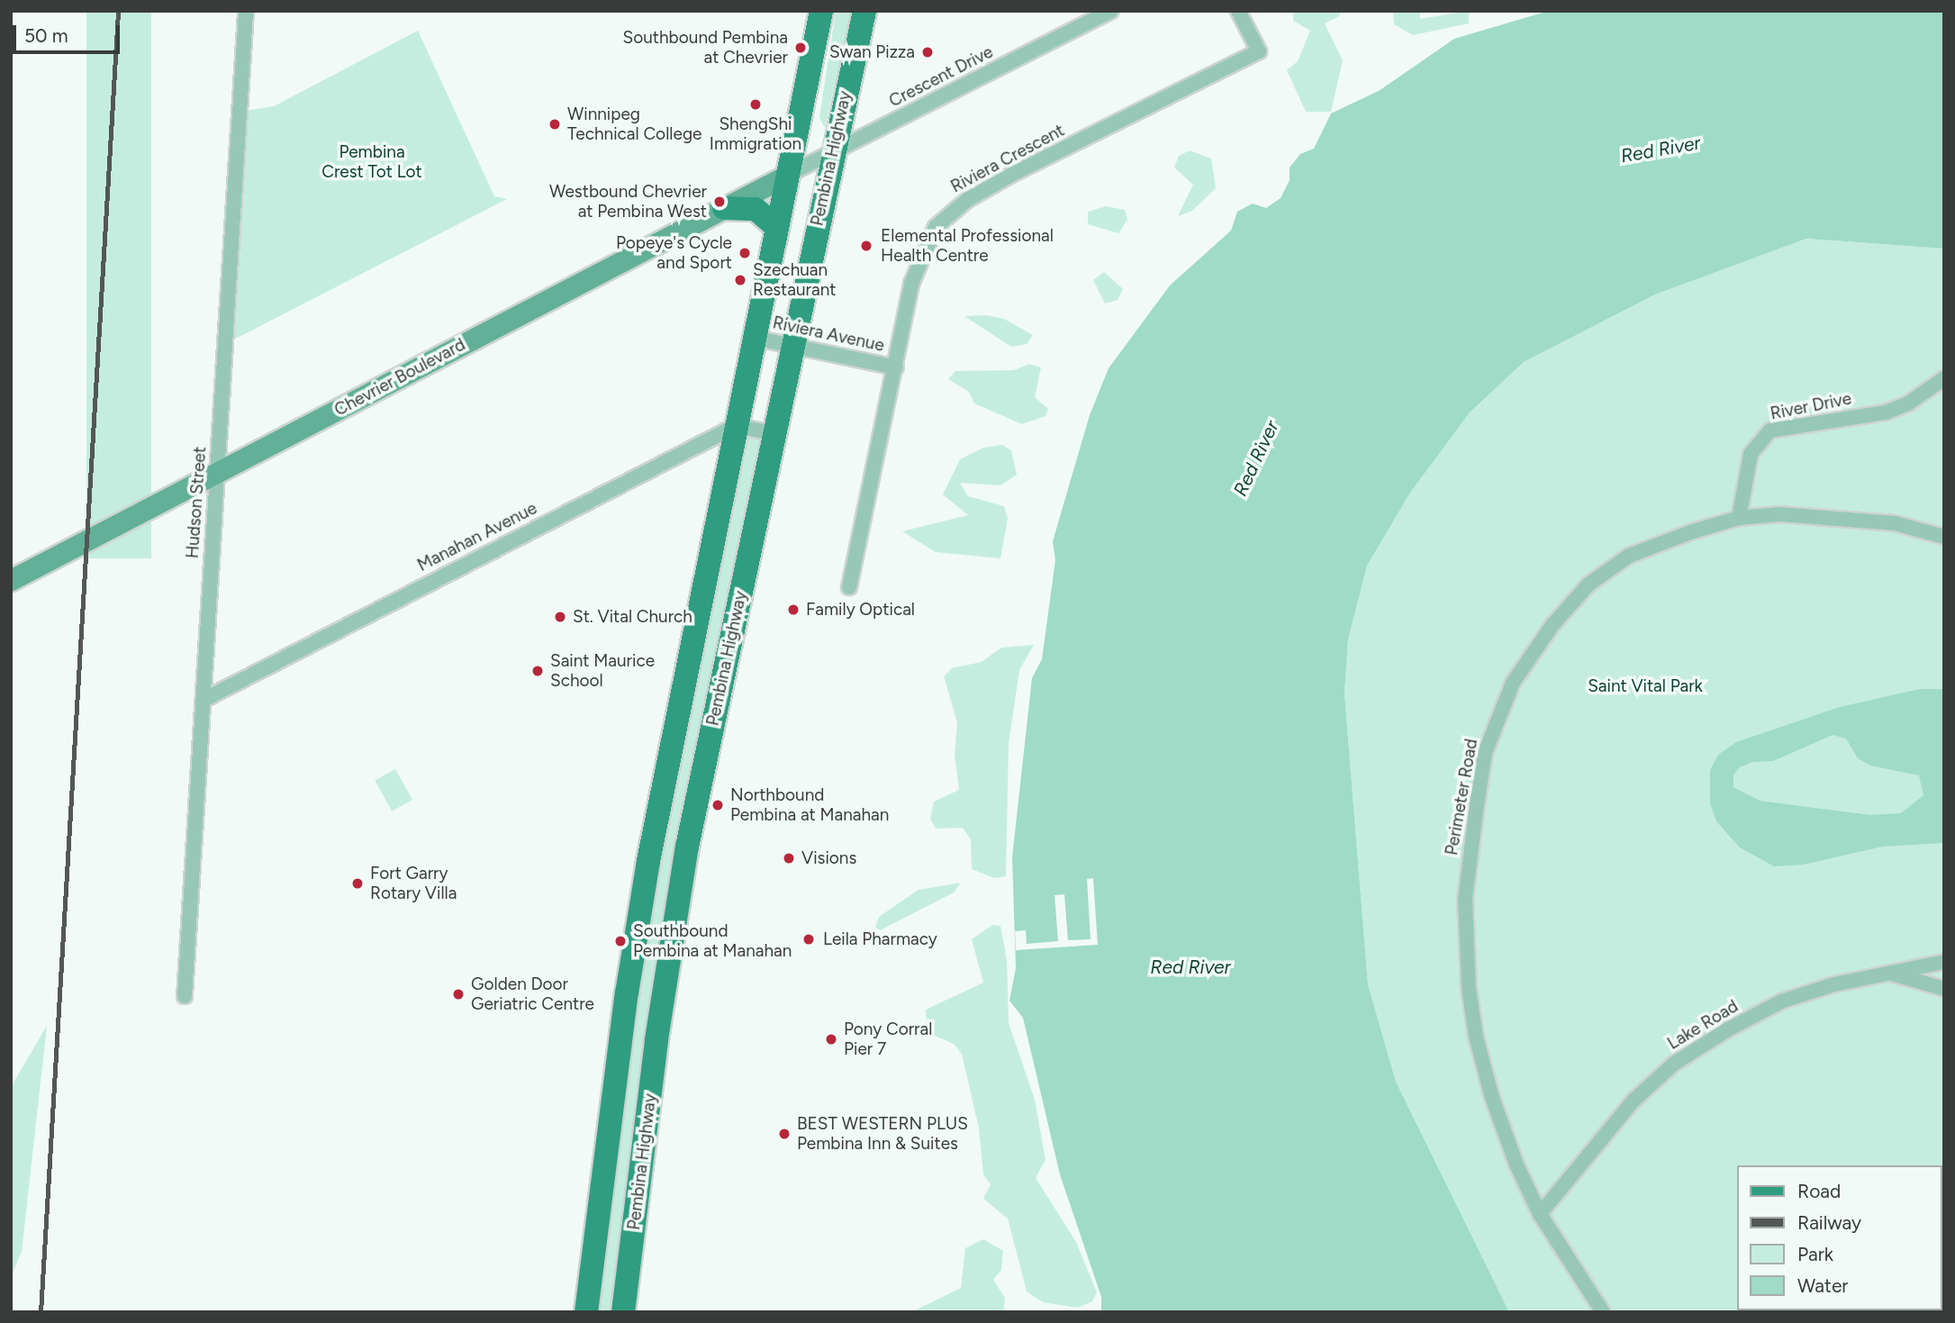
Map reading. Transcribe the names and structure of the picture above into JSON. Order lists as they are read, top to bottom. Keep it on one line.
{"streets":{"main road":["Pembina Highway"],"street":["Crescent Drive","Riviera Crescent","Riviera Avenue","Chevrier Boulevard","River Drive","Hudson Street","Manahan Avenue","Perimeter Road","Lake Road"]},"crossings":[["Crescent Drive","Pembina Highway"],["Crescent Drive","Chevrier Boulevard"],["Pembina Highway","Riviera Avenue"],["Pembina Highway","Chevrier Boulevard"],["Pembina Highway","Manahan Avenue"],["Riviera Crescent","Riviera Avenue"],["Chevrier Boulevard","Hudson Street"],["River Drive","Perimeter Road"],["Hudson Street","Manahan Avenue"],["Perimeter Road","Lake Road"]],"water":["Red River"],"parks":["Pembina Crest Tot Lot","Saint Vital Park"],"places":["Southbound Pembina at Chevrier","Swan Pizza","ShengShi Immigration","Winnipeg Technical College","Westbound Chevrier at Pembina West","Elemental Professional Health Centre","Popeye's Cycle and Sport","Szechuan Restaurant","Family Optical","St. Vital Church","Saint Maurice School","Northbound Pembina at Manahan","Visions","Fort Garry Rotary Villa","Leila Pharmacy","Southbound Pembina at Manahan","Golden Door Geriatric Centre","Pony Corral Pier 7","BEST WESTERN PLUS Pembina Inn & Suites"],"legend":["Road","Railway","Park","Water"],"scale_bar":"50 m"}
